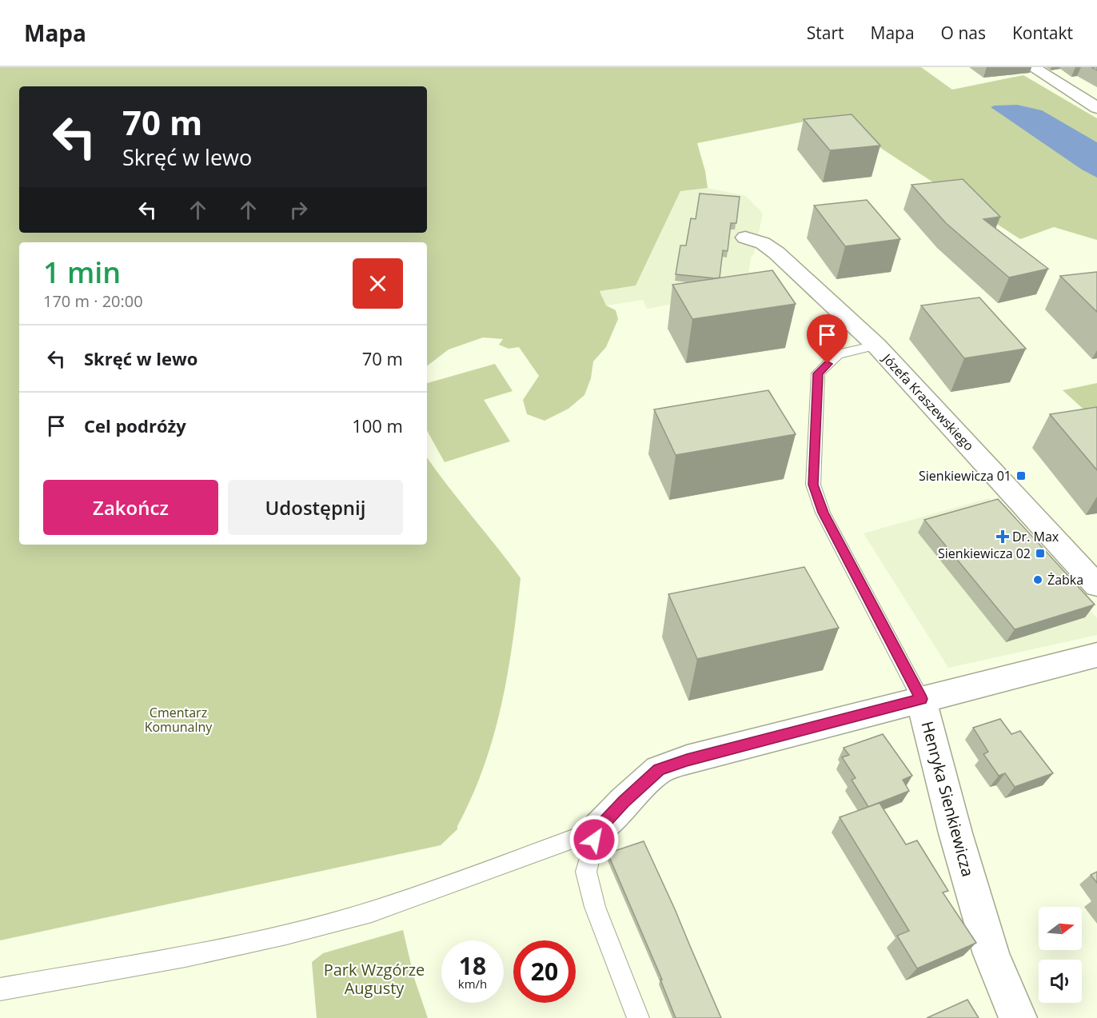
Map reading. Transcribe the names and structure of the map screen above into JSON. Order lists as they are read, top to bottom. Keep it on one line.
{"streets":{"street":["Józefa Kraszewskiego","Henryka Sienkiewicza"]},"parks":["Cmentarz Komunalny","Park Wzgórze Augusty"],"places":{"transit":["Sienkiewicza 01","Sienkiewicza 02"],"health":["Dr. Max"],"other":["Żabka"]},"north":"right","page":{"header":"Mapa","nav":["Start","Mapa","O nas","Kontakt"],"turn":["70 m","Skręć w lewo"],"heading":["1 min","170 m · 20:00"],"list":[{"name":"Skręć w lewo","value":"70 m"},{"name":"Cel podróży","value":"100 m"}],"buttons":["Zakończ","Udostępnij"],"speed":"18 km/h","limit":"20"}}
